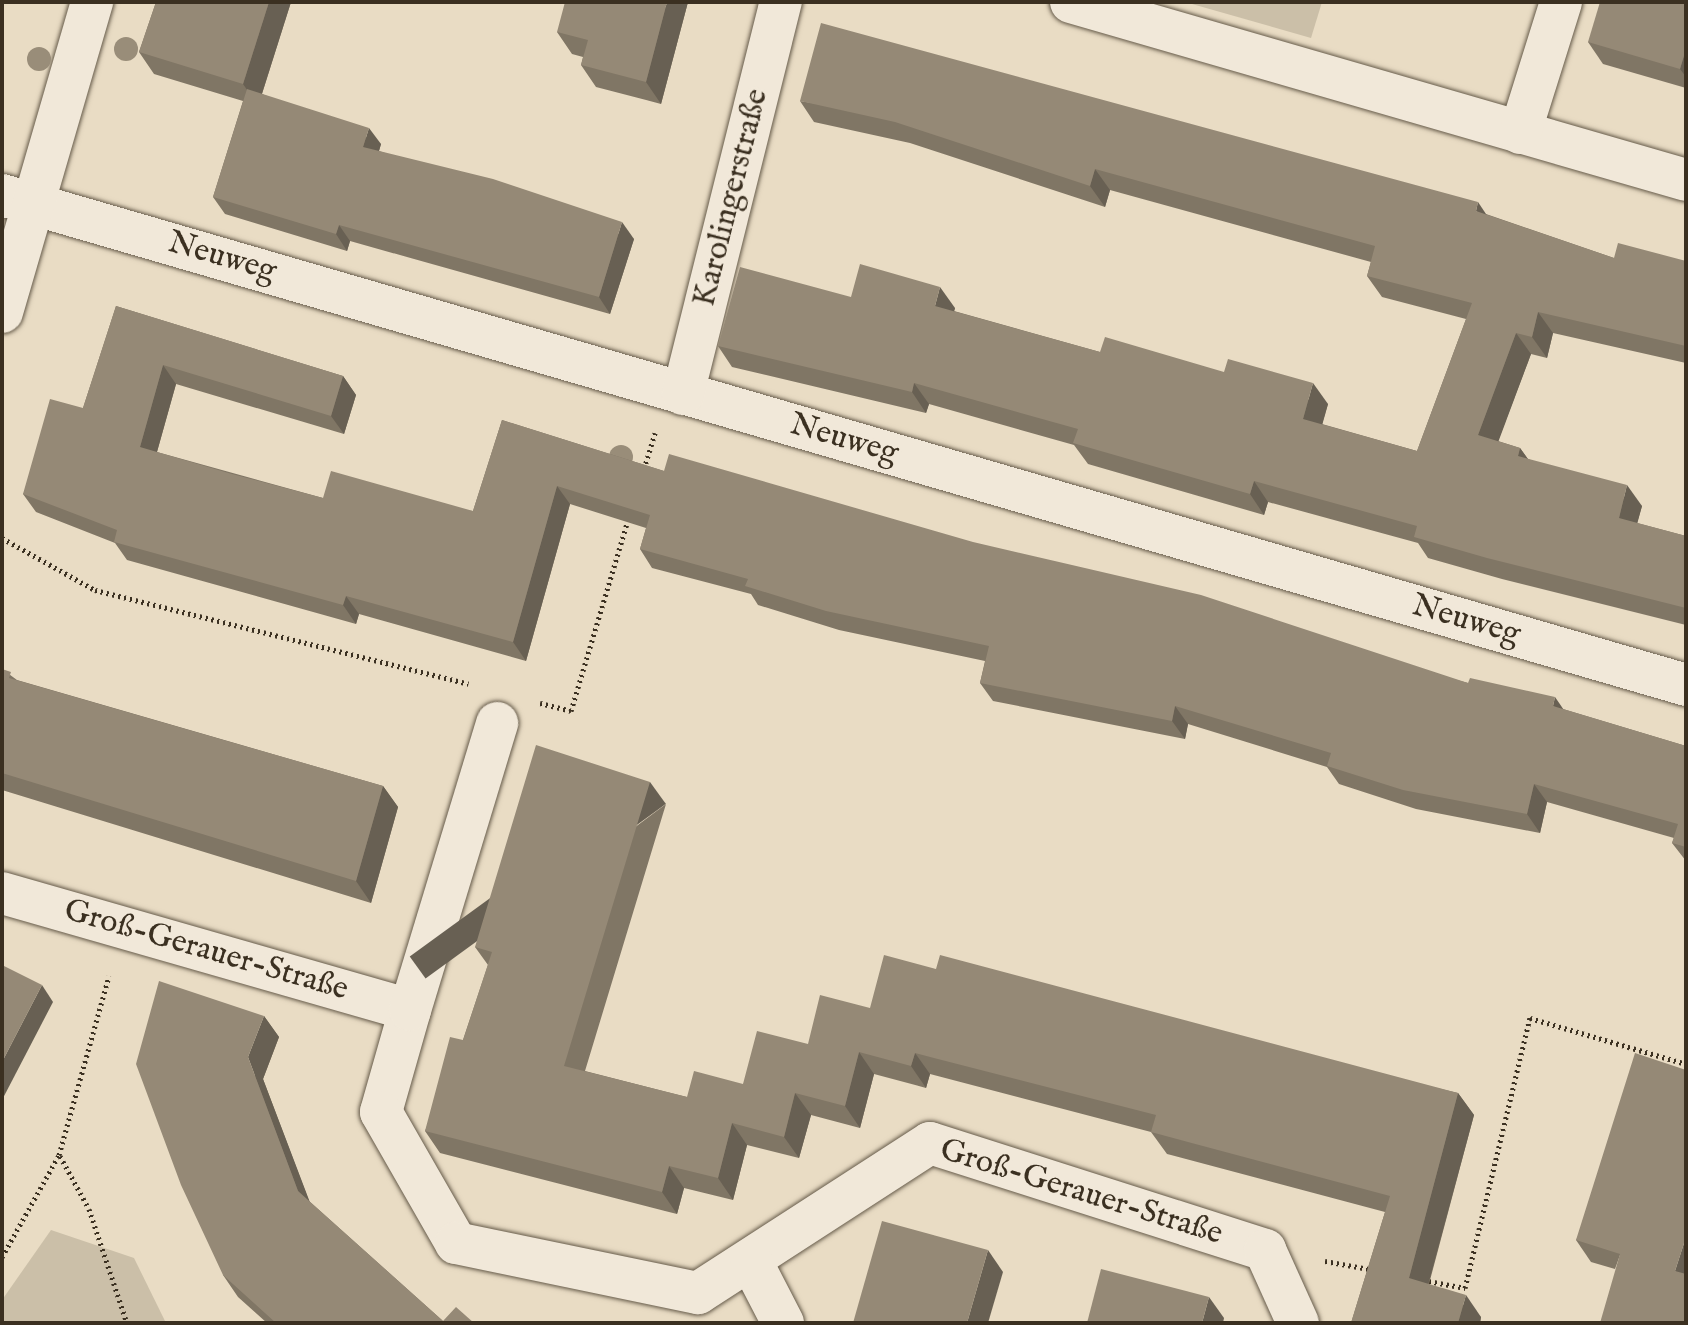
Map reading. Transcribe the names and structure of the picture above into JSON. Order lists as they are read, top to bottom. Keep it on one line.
{"streets":{"street":["Karolingerstraße","Neuweg","Groß-Gerauer-Straße"]},"crossings":[["Karolingerstraße","Neuweg"]]}
